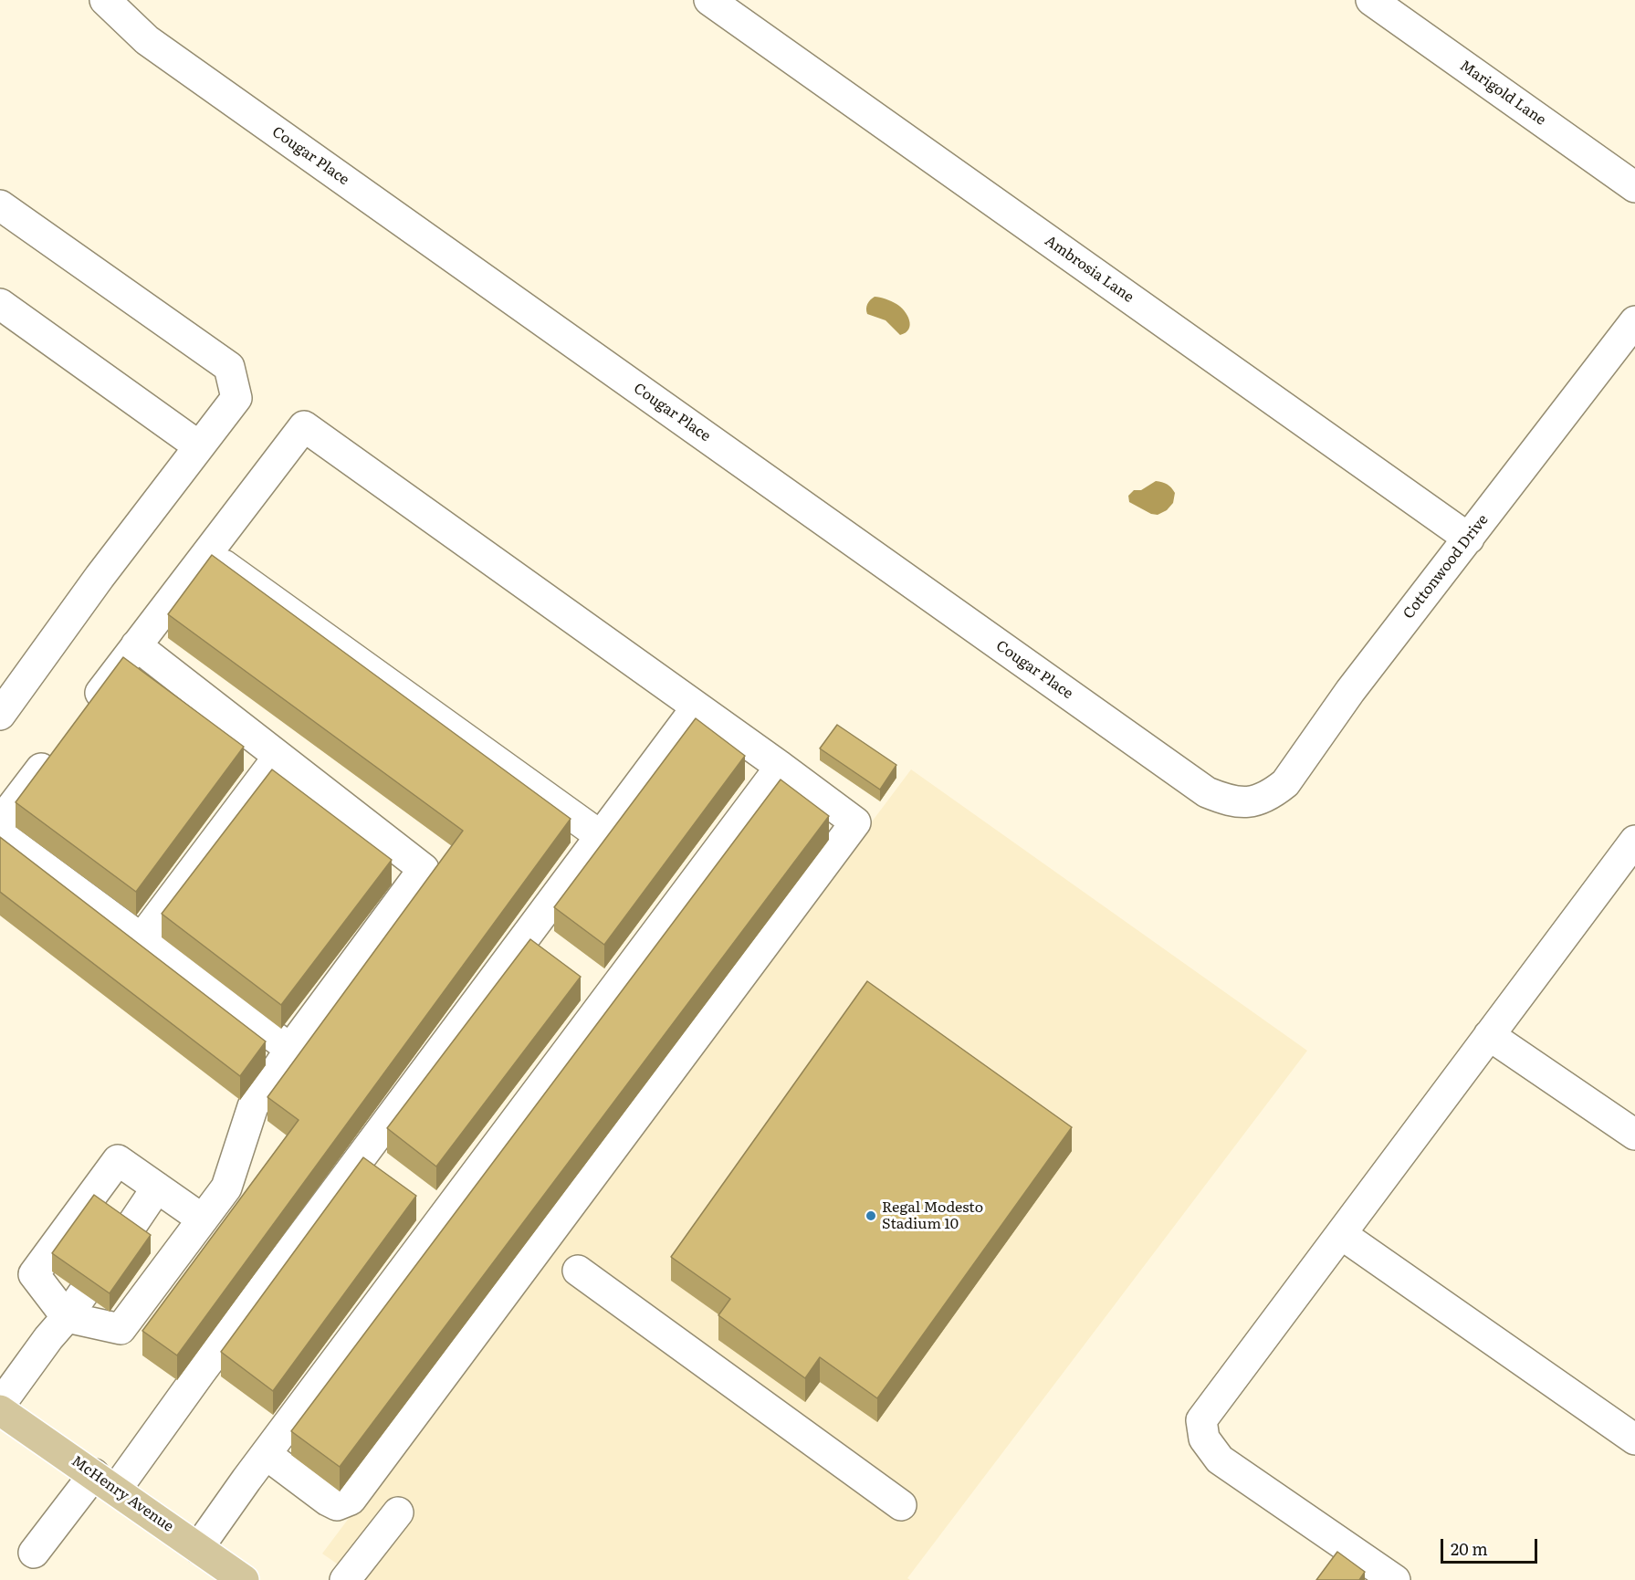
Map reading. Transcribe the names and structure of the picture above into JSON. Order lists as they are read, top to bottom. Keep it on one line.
{"streets":{"main road":["McHenry Avenue"],"street":["Marigold Lane","Cougar Place","Ambrosia Lane","Cottonwood Drive"]},"crossings":[["Cougar Place","Cottonwood Drive"],["Ambrosia Lane","Cottonwood Drive"]],"places":["Regal Modesto Stadium 10"],"scale_bar":"20 m"}
